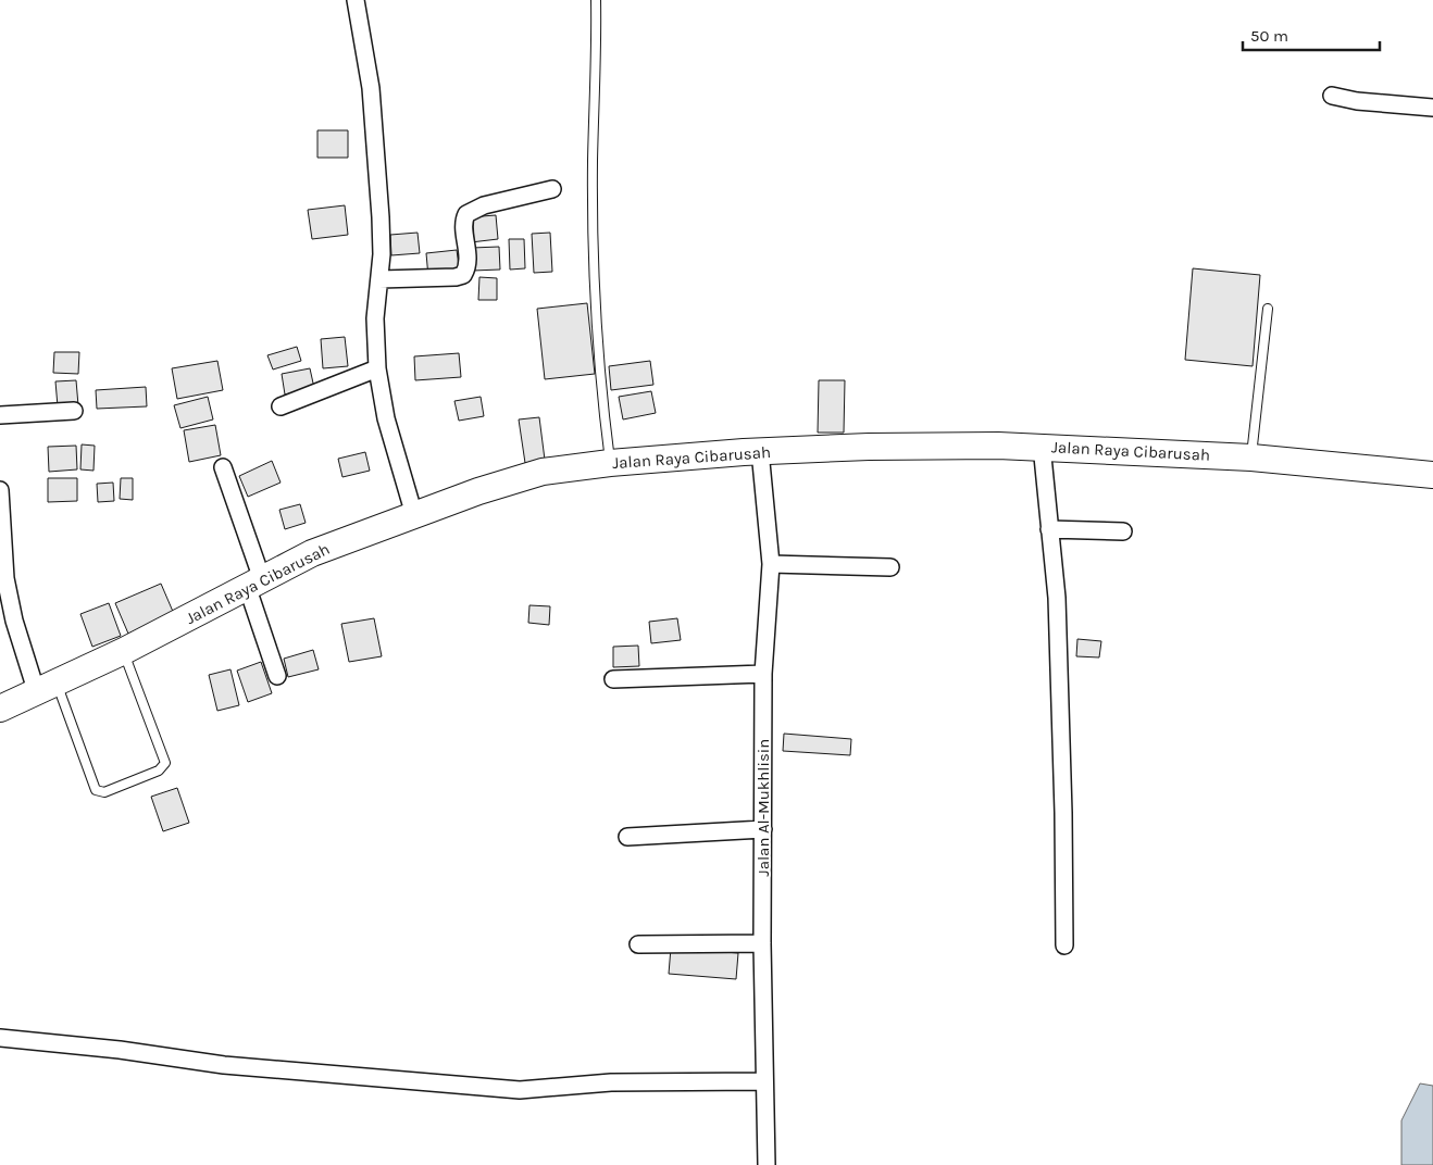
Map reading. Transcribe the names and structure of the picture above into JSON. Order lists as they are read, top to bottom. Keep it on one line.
{"streets":{"main road":["Jalan Raya Cibarusah"],"street":["Jalan Al-Mukhlisin"]},"crossings":[["Jalan Raya Cibarusah","Jalan Al-Mukhlisin"]],"scale_bar":"50 m"}
